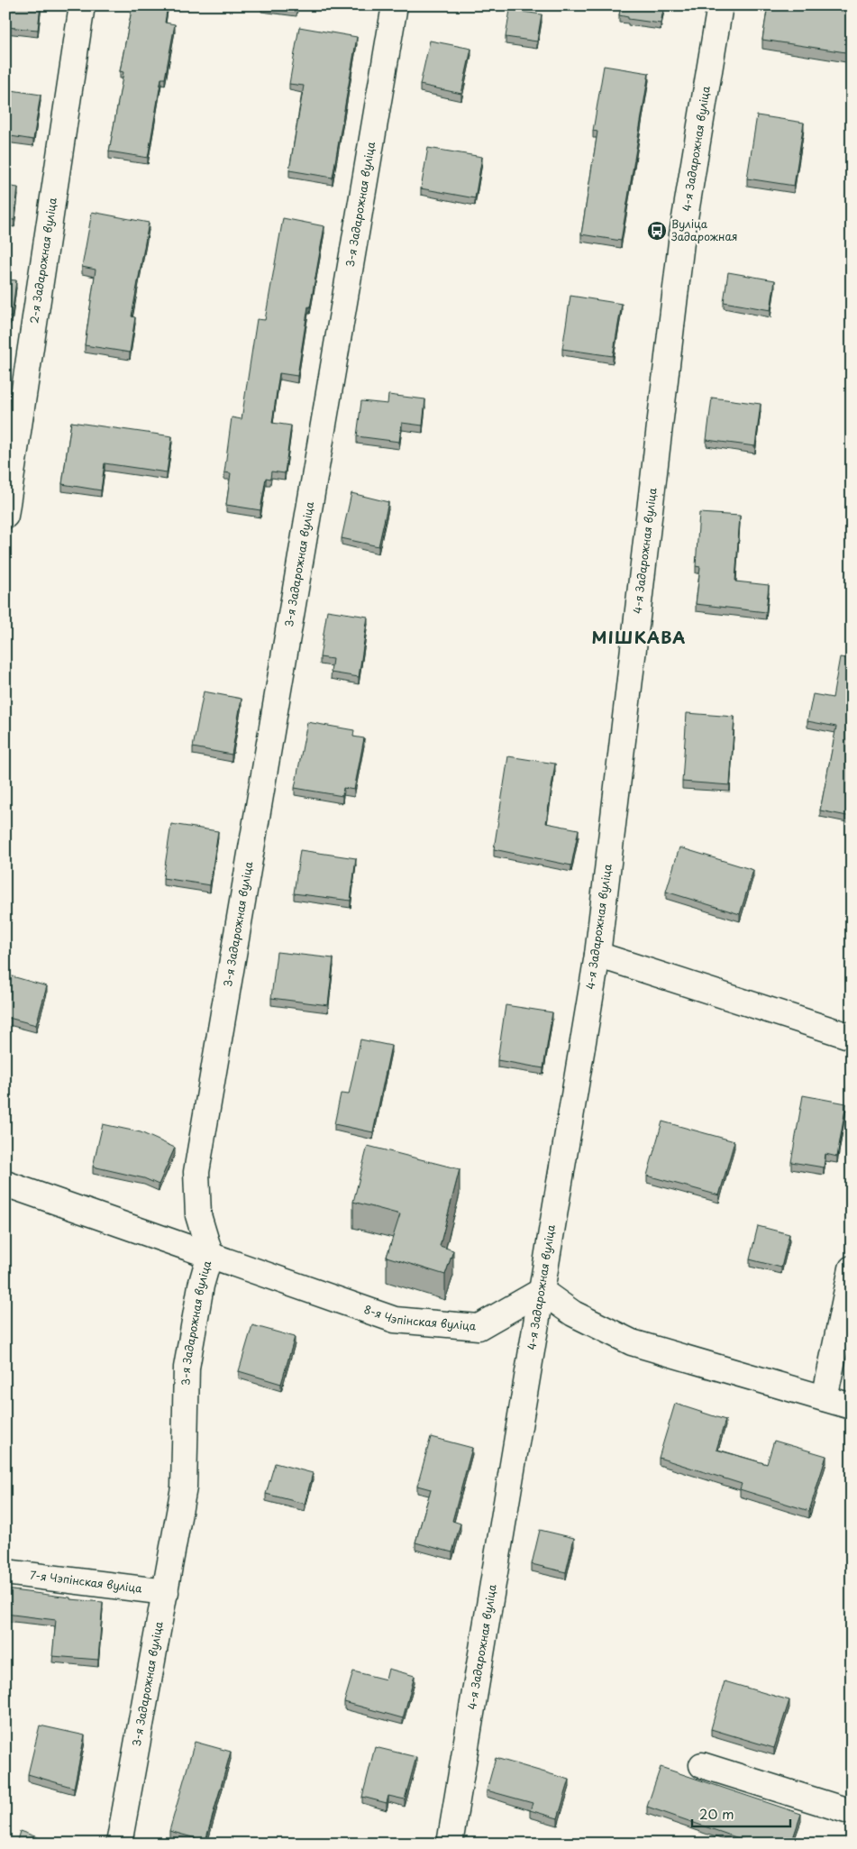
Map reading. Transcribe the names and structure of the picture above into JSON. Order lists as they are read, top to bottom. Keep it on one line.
{"streets":{"street":["4-я Задарожная вуліца","3-я Задарожная вуліца","2-я Задарожная вуліца","8-я Чэпінская вуліца","7-я Чэпінская вуліца"]},"crossings":[["4-я Задарожная вуліца","8-я Чэпінская вуліца"],["3-я Задарожная вуліца","8-я Чэпінская вуліца"],["3-я Задарожная вуліца","7-я Чэпінская вуліца"]],"districts":["МІШКАВА"],"places":{"bus stop":["Вуліца Задарожная"]},"scale_bar":"20 m"}
